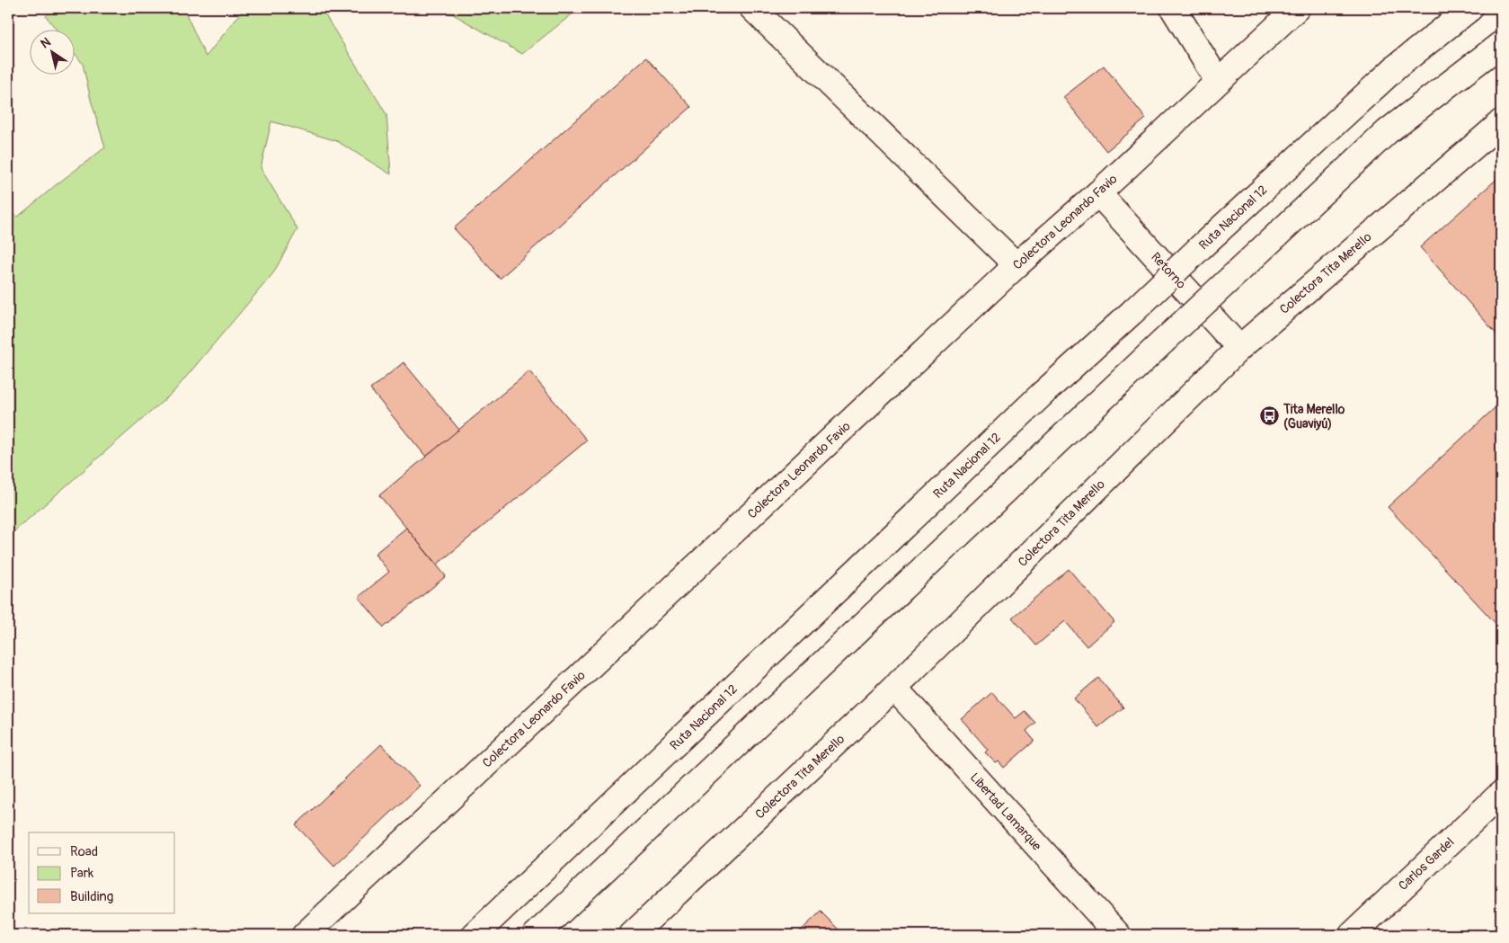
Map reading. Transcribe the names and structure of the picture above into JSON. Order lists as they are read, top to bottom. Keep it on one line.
{"streets":{"main road":["Ruta Nacional 12","Colectora Leonardo Favio","Retorno","Colectora Tita Merello","Libertad Lamarque","Carlos Gardel"]},"crossings":[["Colectora Leonardo Favio","Retorno"],["Retorno","Colectora Tita Merello"],["Colectora Tita Merello","Libertad Lamarque"]],"places":{"bus stop":["Tita Merello (Guaviyú)"]},"legend":["Road","Park","Building"],"north":"top left"}
